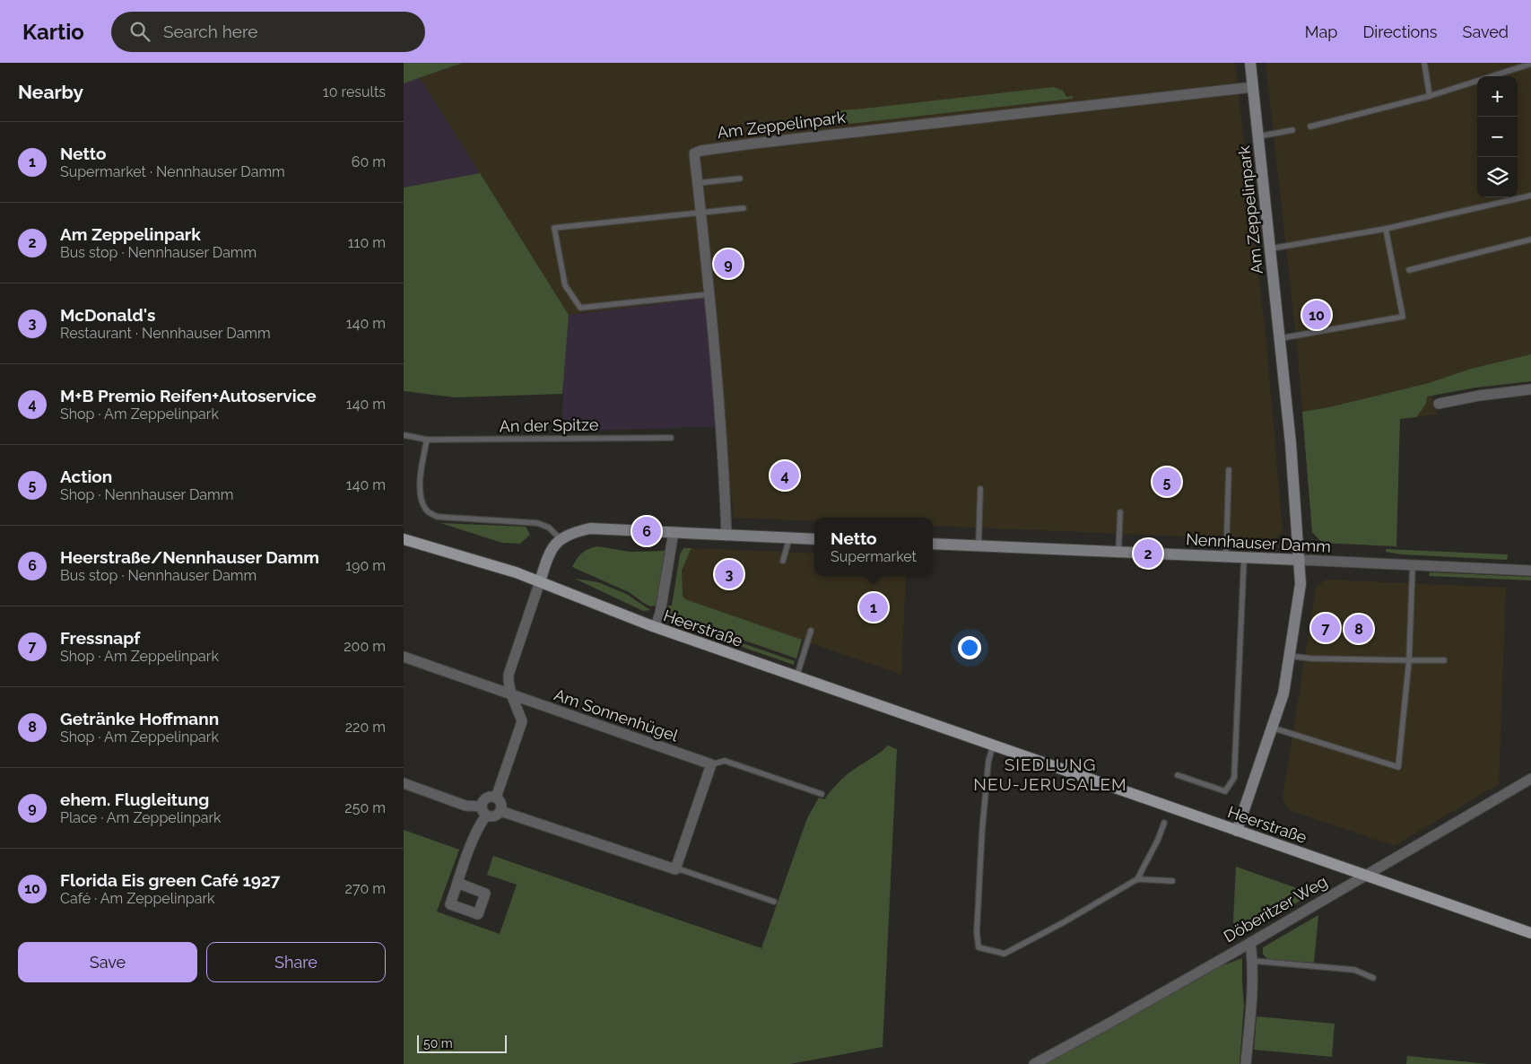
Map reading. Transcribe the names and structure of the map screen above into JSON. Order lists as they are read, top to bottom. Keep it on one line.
{"streets":{"main road":["Am Zeppelinpark","Nennhauser Damm","Heerstraße"],"street":["Am Sonnenhügel","Döberitzer Weg"],"lane":["An der Spitze"]},"crossings":[["Am Zeppelinpark","Nennhauser Damm"],["Am Zeppelinpark","Heerstraße"],["Heerstraße","Döberitzer Weg"]],"districts":["SIEDLUNG NEU-JERUSALEM"],"scale_bar":"50 m","page":{"header":"Kartio","search":"Search here","nav":["Map","Directions","Saved"],"heading":["Nearby","10 results"],"map_buttons":["+","−"],"list":[{"mark":"1","name":"Netto","note":"Supermarket · Nennhauser Damm","value":"60 m"},{"mark":"2","name":"Am Zeppelinpark","note":"Bus stop · Nennhauser Damm","value":"110 m"},{"mark":"3","name":"McDonald's","note":"Restaurant · Nennhauser Damm","value":"140 m"},{"mark":"4","name":"M+B Premio Reifen+Autoservice","note":"Shop · Am Zeppelinpark","value":"140 m"},{"mark":"5","name":"Action","note":"Shop · Nennhauser Damm","value":"140 m"},{"mark":"6","name":"Heerstraße/Nennhauser Damm","note":"Bus stop · Nennhauser Damm","value":"190 m"},{"mark":"7","name":"Fressnapf","note":"Shop · Am Zeppelinpark","value":"200 m"},{"mark":"8","name":"Getränke Hoffmann","note":"Shop · Am Zeppelinpark","value":"220 m"},{"mark":"9","name":"ehem. Flugleitung","note":"Place · Am Zeppelinpark","value":"250 m"},{"mark":"10","name":"Florida Eis green Café 1927","note":"Café · Am Zeppelinpark","value":"270 m"}],"pins":["9","10","4","5","6","2","3","1","7","8"],"popup":["Netto","Supermarket"],"buttons":["Save","Share"],"scale":"50 m"}}
